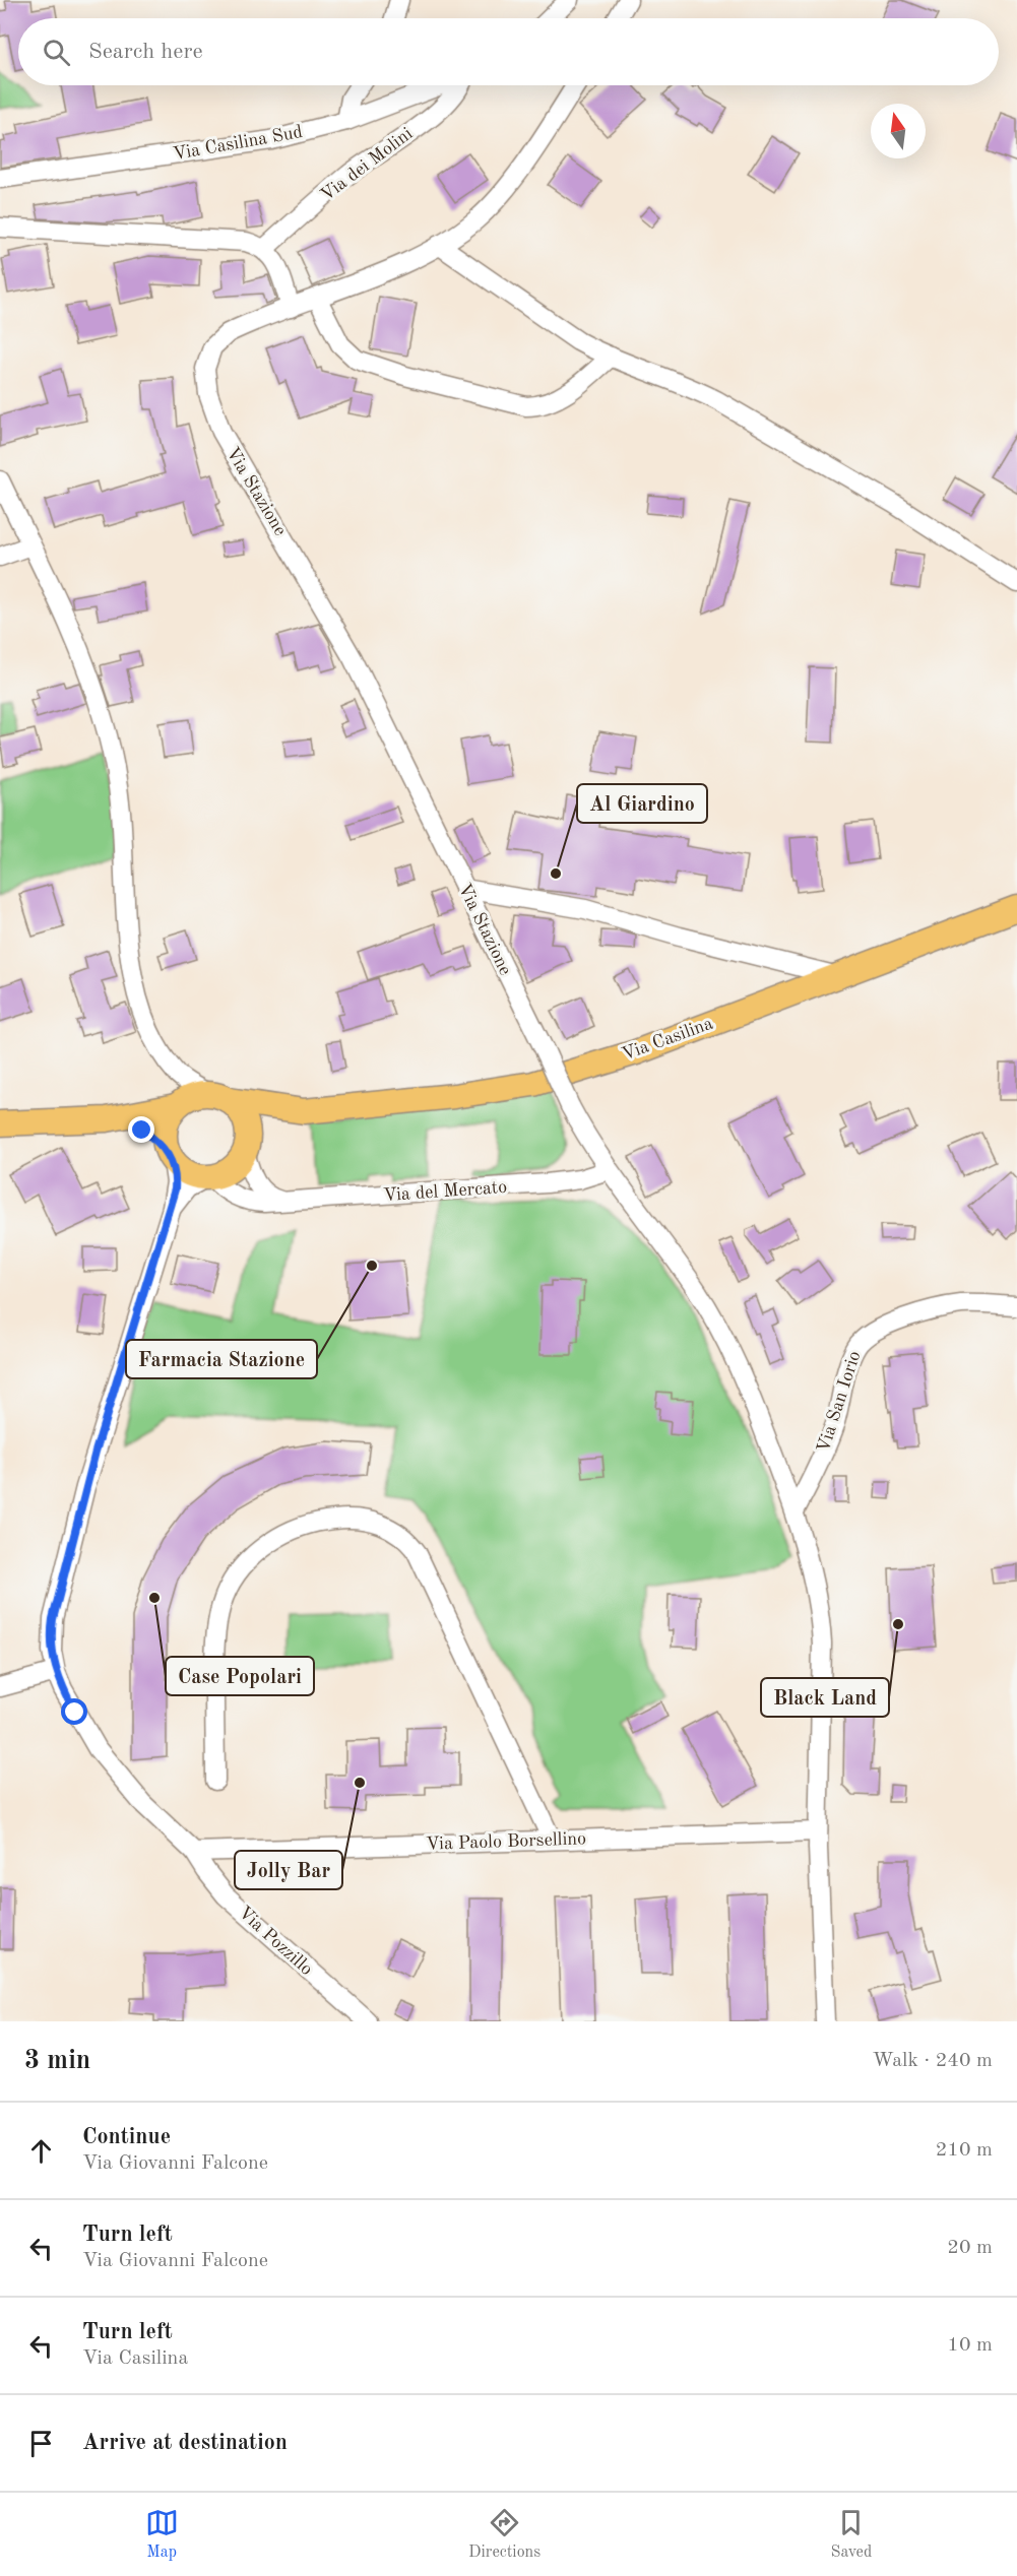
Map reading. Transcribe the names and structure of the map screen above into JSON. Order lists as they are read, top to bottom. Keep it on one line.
{"streets":{"main road":["Via Casilina"],"street":["Via Casilina Sud","Via dei Molini","Via Stazione","Via del Mercato","Via San Iorio","Via Paolo Borsellino","Via Pozzillo"]},"crossings":[["Via Stazione","Via del Mercato"],["Via Stazione","Via San Iorio"],["Via Stazione","Via Paolo Borsellino"],["Via Casilina","Via del Mercato"],["Via Paolo Borsellino","Via Pozzillo"]],"places":["Al Giardino","Farmacia Stazione","Case Popolari","Black Land","Jolly Bar"],"north":"top","page":{"search":"Search here","heading":["3 min","Walk · 240 m"],"list":[["Continue","Via Giovanni Falcone","210 m"],["Turn left","Via Giovanni Falcone","20 m"],["Turn left","Via Casilina","10 m"],"Arrive at destination"],"nav":["Map","Directions","Saved"]}}
